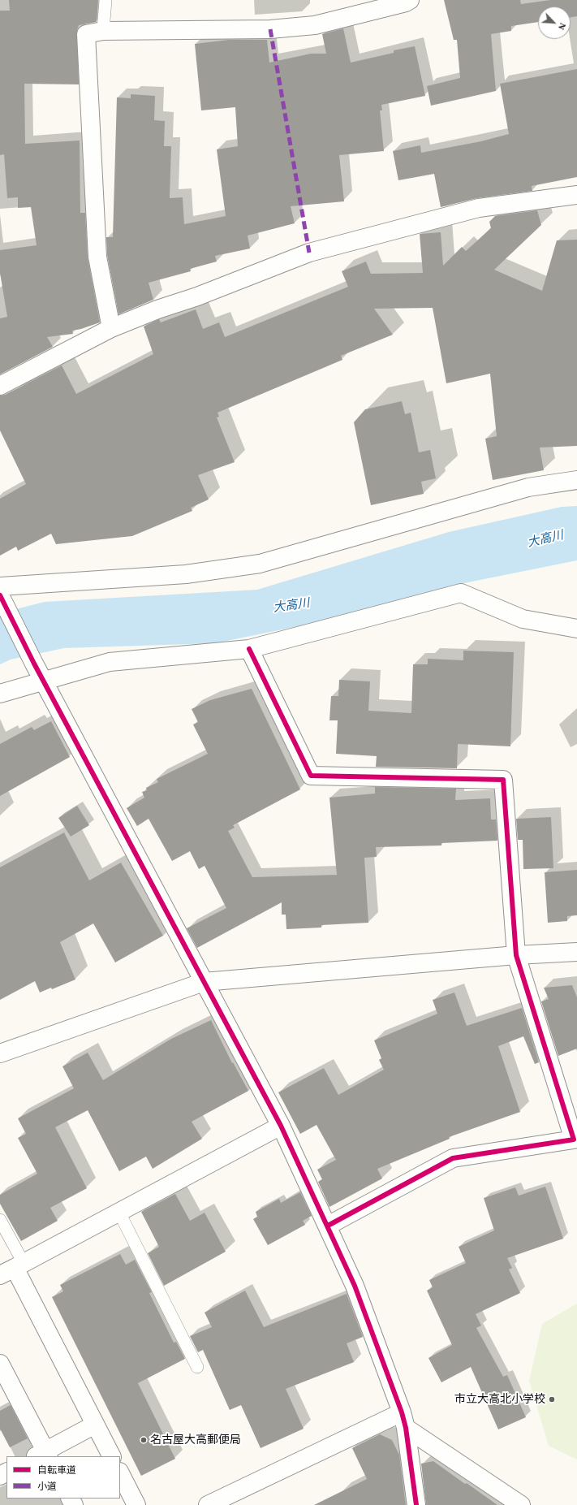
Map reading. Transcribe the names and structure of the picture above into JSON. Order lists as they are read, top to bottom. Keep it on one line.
{"water":["大高川"],"places":["市立大高北小学校","名古屋大高郵便局"],"legend":["自転車道","小道"],"north":"bottom right"}
